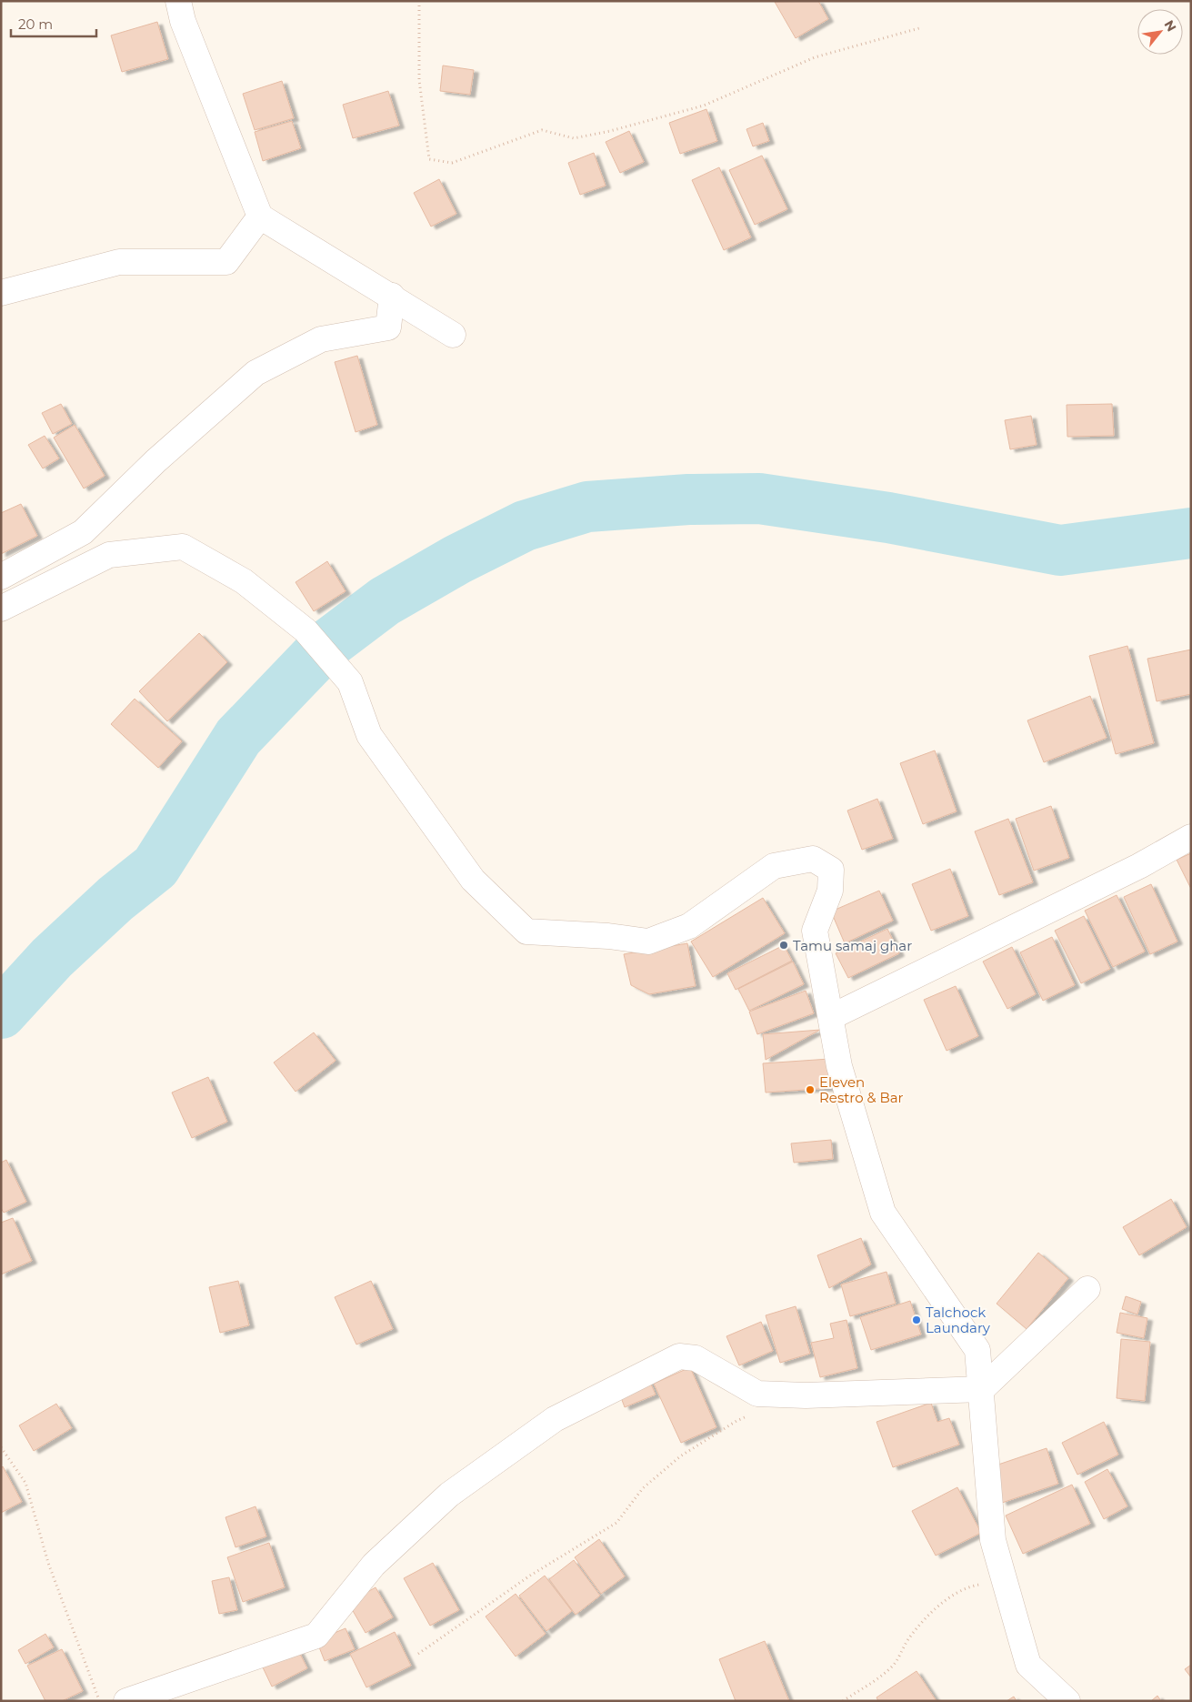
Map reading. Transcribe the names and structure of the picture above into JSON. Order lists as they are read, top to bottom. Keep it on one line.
{"places":["Tamu samaj ghar","Eleven Restro & Bar","Talchock Laundary"],"scale_bar":"20 m","north":"top right"}
